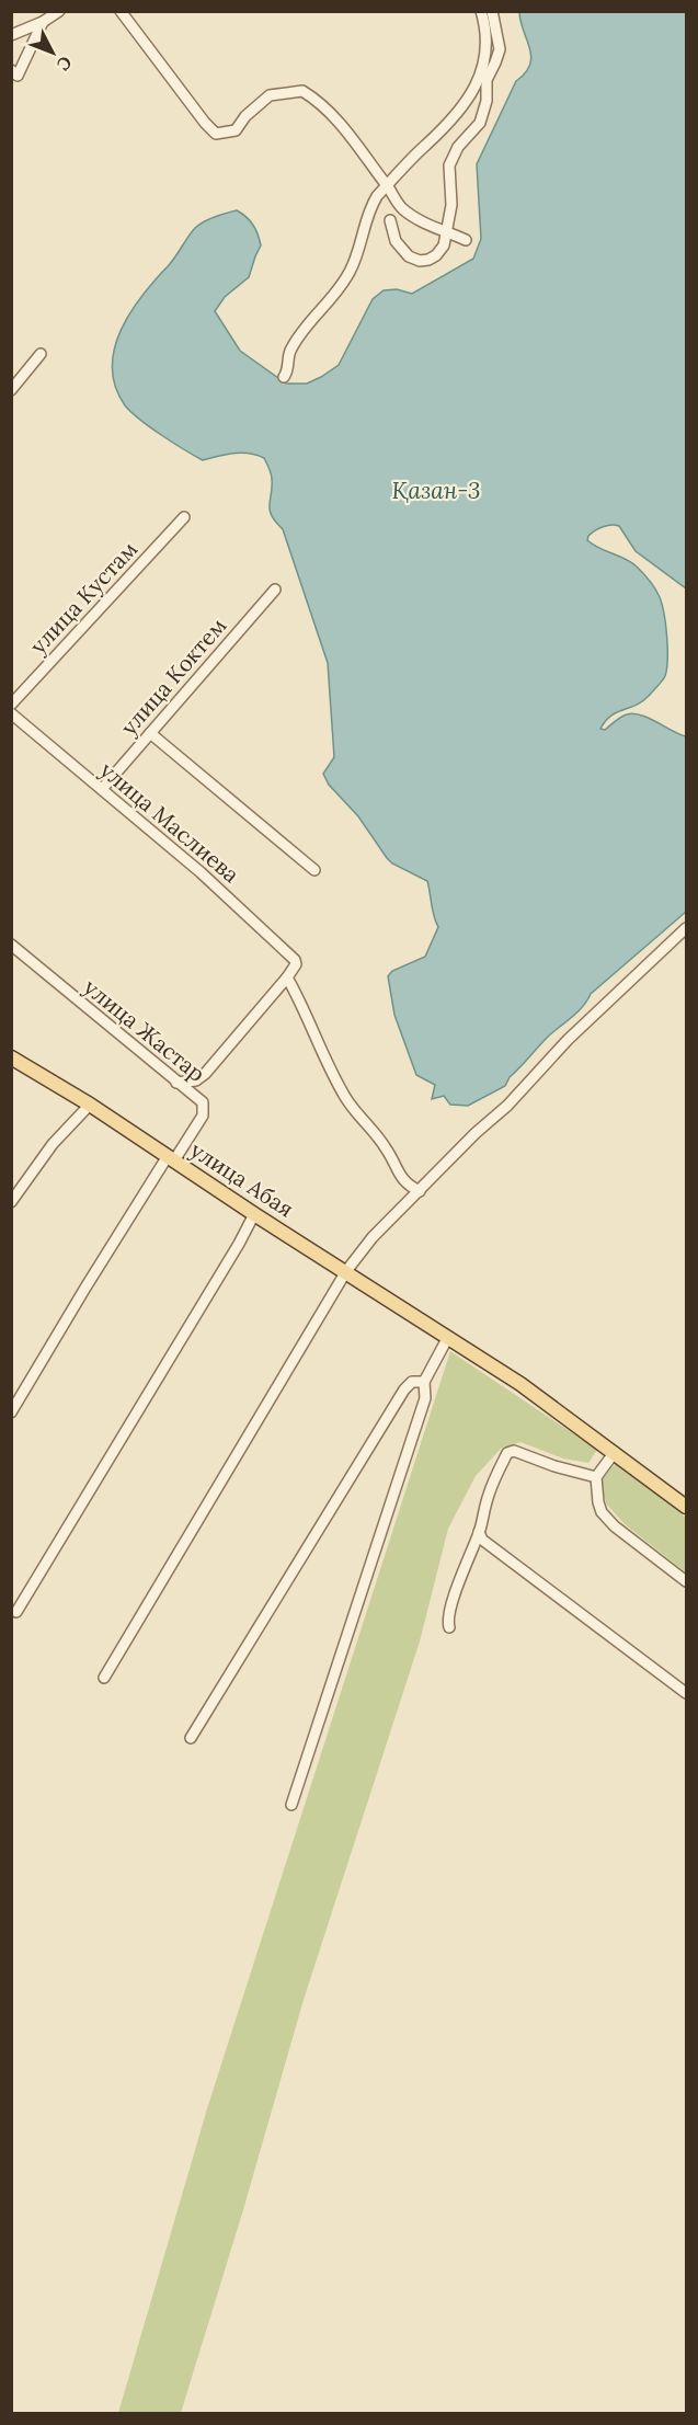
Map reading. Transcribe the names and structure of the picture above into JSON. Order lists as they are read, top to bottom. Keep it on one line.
{"streets":{"main road":["улица Абая"],"street":["улица Кустам","улица Коктем","улица Маслиева","улица Жастар"]},"crossings":[["улица Коктем","улица Маслиева"],["улица Жастар","улица Абая"]],"water":["Қазан-3"],"north":"bottom right"}
